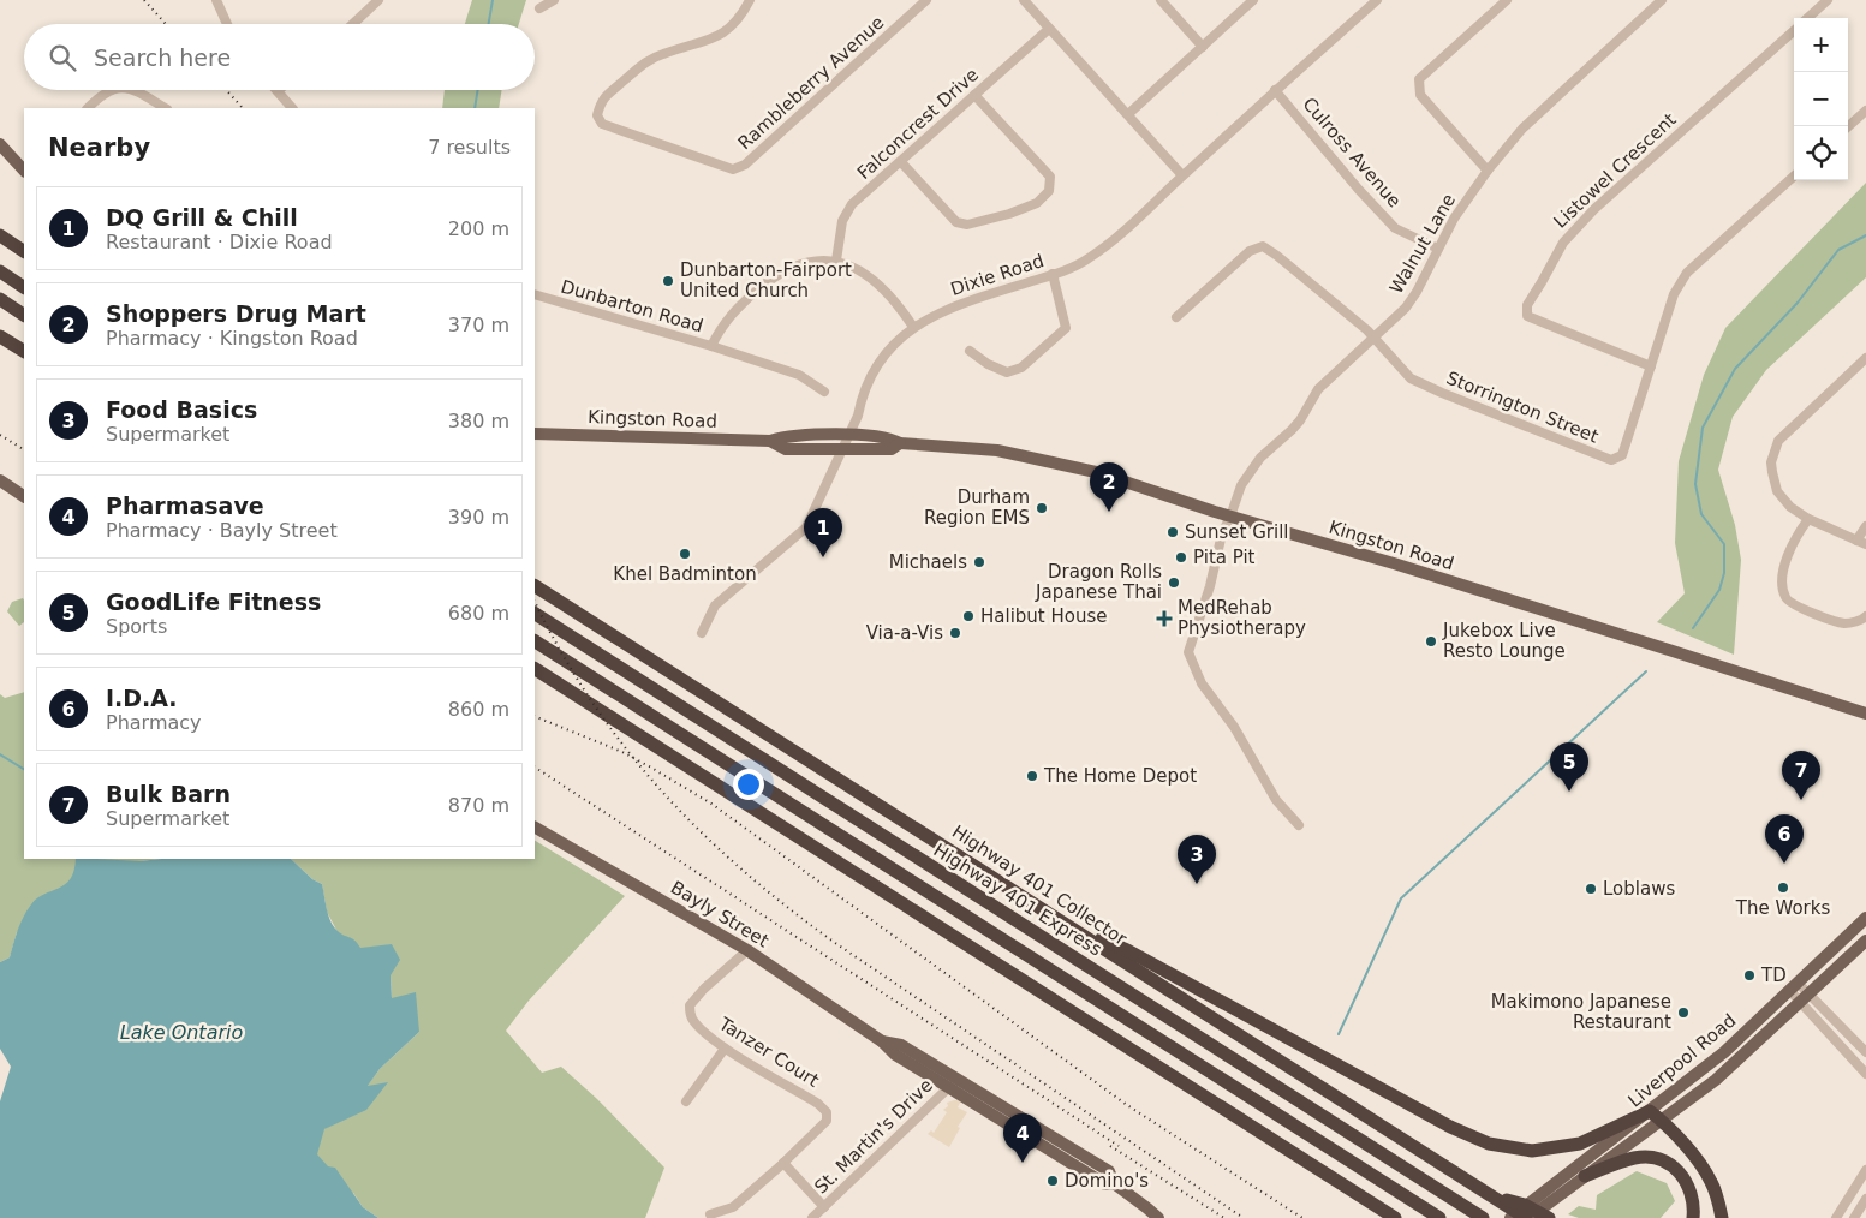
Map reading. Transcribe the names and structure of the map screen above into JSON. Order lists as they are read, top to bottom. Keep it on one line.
{"streets":{"highway":["Highway 401 Collector","Highway 401 Express"],"main road":["Kingston Road","Bayly Street","Liverpool Road"],"street":["Rambleberry Avenue","Falconcrest Drive","Culross Avenue","Listowel Crescent","Walnut Lane","Dixie Road","Dunbarton Road","Storrington Street","Tanzer Court","St. Martin's Drive"]},"crossings":[["Falconcrest Drive","Dunbarton Road"],["Culross Avenue","Walnut Lane"],["Culross Avenue","Dixie Road"],["Listowel Crescent","Storrington Street"],["Walnut Lane","Storrington Street"],["Walnut Lane","Kingston Road"],["Dixie Road","Kingston Road"],["Highway 401 Collector","Liverpool Road"],["Bayly Street","Tanzer Court"],["Bayly Street","St. Martin's Drive"]],"water":["Lake Ontario"],"places":{"other":["Dunbarton-Fairport United Church","Durham Region EMS","Sunset Grill","Khel Badminton","Pita Pit","Michaels","Dragon Rolls Japanese Thai","Halibut House","Via-a-Vis","Jukebox Live Resto Lounge","The Home Depot","The Works","Loblaws","TD","Makimono Japanese Restaurant","Domino's"],"health":["MedRehab Physiotherapy"]},"page":{"map_buttons":["+","−"],"search":"Search here","heading":["Nearby","7 results"],"list":[{"mark":"1","name":"DQ Grill & Chill","note":"Restaurant · Dixie Road","value":"200 m"},{"mark":"2","name":"Shoppers Drug Mart","note":"Pharmacy · Kingston Road","value":"370 m"},{"mark":"3","name":"Food Basics","note":"Supermarket","value":"380 m"},{"mark":"4","name":"Pharmasave","note":"Pharmacy · Bayly Street","value":"390 m"},{"mark":"5","name":"GoodLife Fitness","note":"Sports","value":"680 m"},{"mark":"6","name":"I.D.A.","note":"Pharmacy","value":"860 m"},{"mark":"7","name":"Bulk Barn","note":"Supermarket","value":"870 m"}],"pins":["2","1","5","7","6","3","4"]}}
